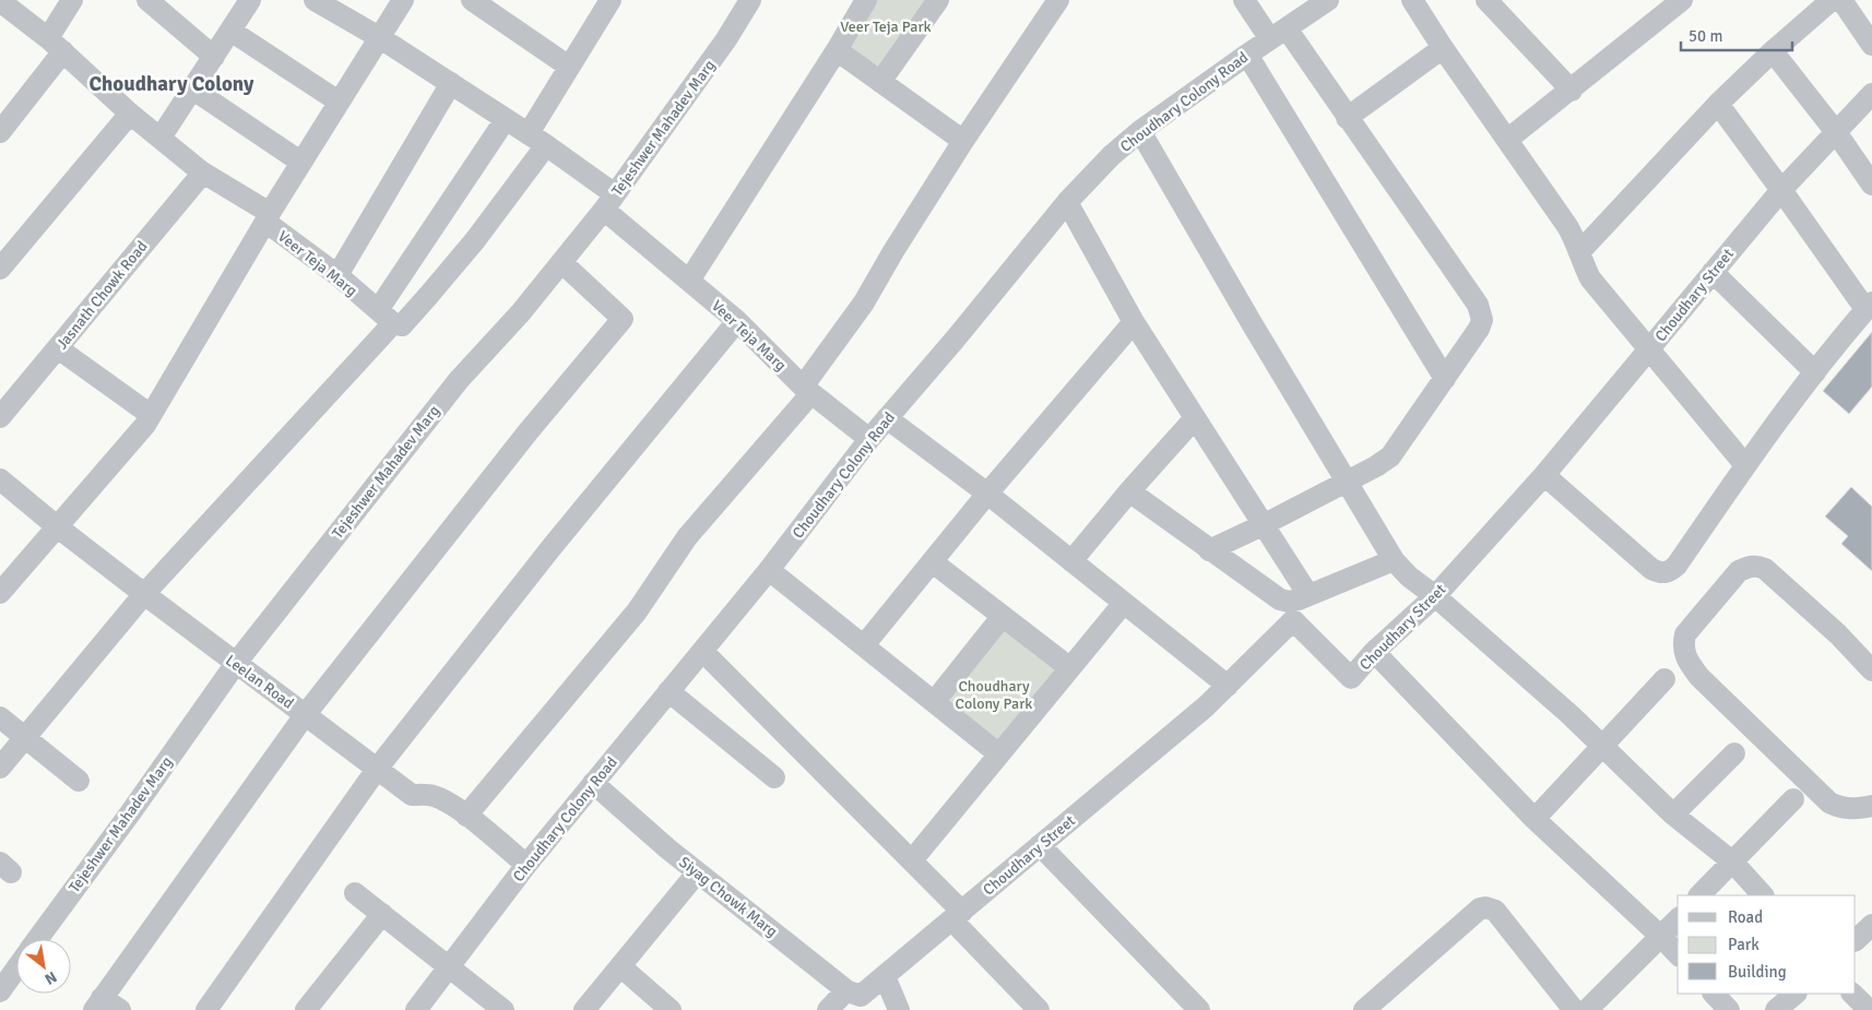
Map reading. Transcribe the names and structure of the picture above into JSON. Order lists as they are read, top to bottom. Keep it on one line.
{"streets":{"street":["Choudhary Colony Road","Tejeshwer Mahadev Marg","Veer Teja Marg","Jasnath Chowk Road","Choudhary Street","Leelan Road","Siyag Chowk Marg"]},"crossings":[["Choudhary Colony Road","Veer Teja Marg"],["Choudhary Colony Road","Leelan Road"],["Choudhary Colony Road","Siyag Chowk Marg"],["Tejeshwer Mahadev Marg","Veer Teja Marg"],["Tejeshwer Mahadev Marg","Leelan Road"],["Veer Teja Marg","Jasnath Chowk Road"],["Choudhary Street","Siyag Chowk Marg"]],"districts":["Choudhary Colony"],"parks":["Veer Teja Park","Choudhary Colony Park"],"legend":["Road","Park","Building"],"scale_bar":"50 m","north":"bottom right"}
